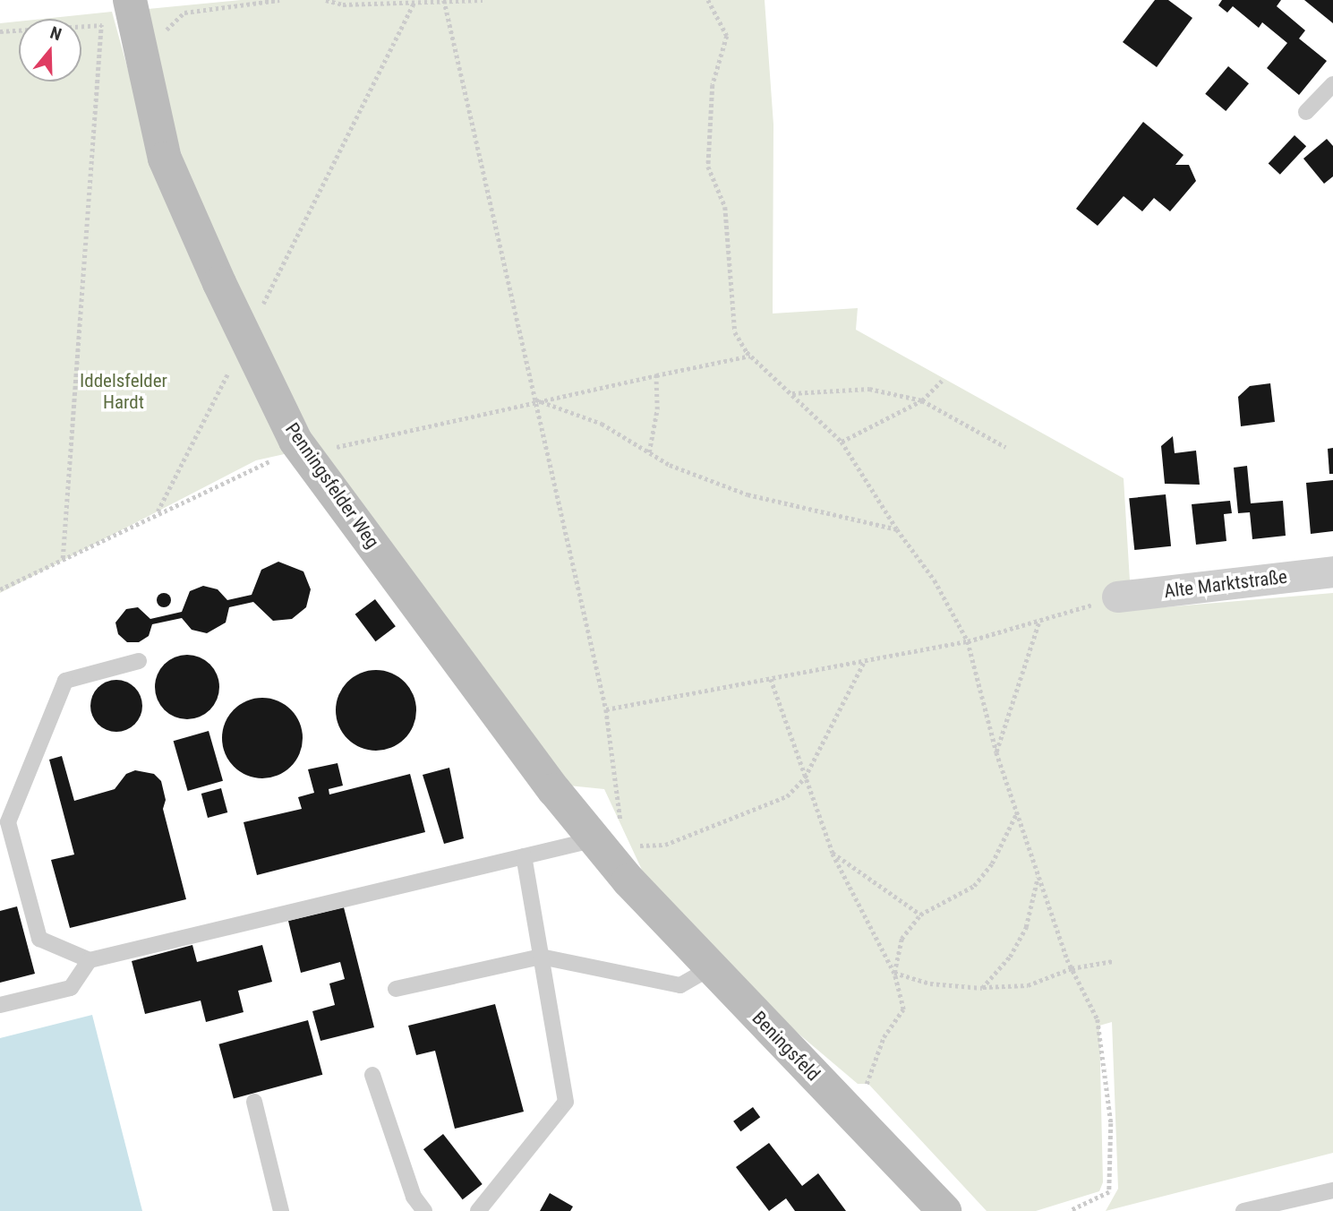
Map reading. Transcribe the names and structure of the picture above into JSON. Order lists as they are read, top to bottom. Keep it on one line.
{"streets":{"street":["Penningsfelder Weg","Alte Marktstraße","Beningsfeld"]},"crossings":[["Penningsfelder Weg","Beningsfeld"]],"parks":["Iddelsfelder Hardt"],"north":"top"}
